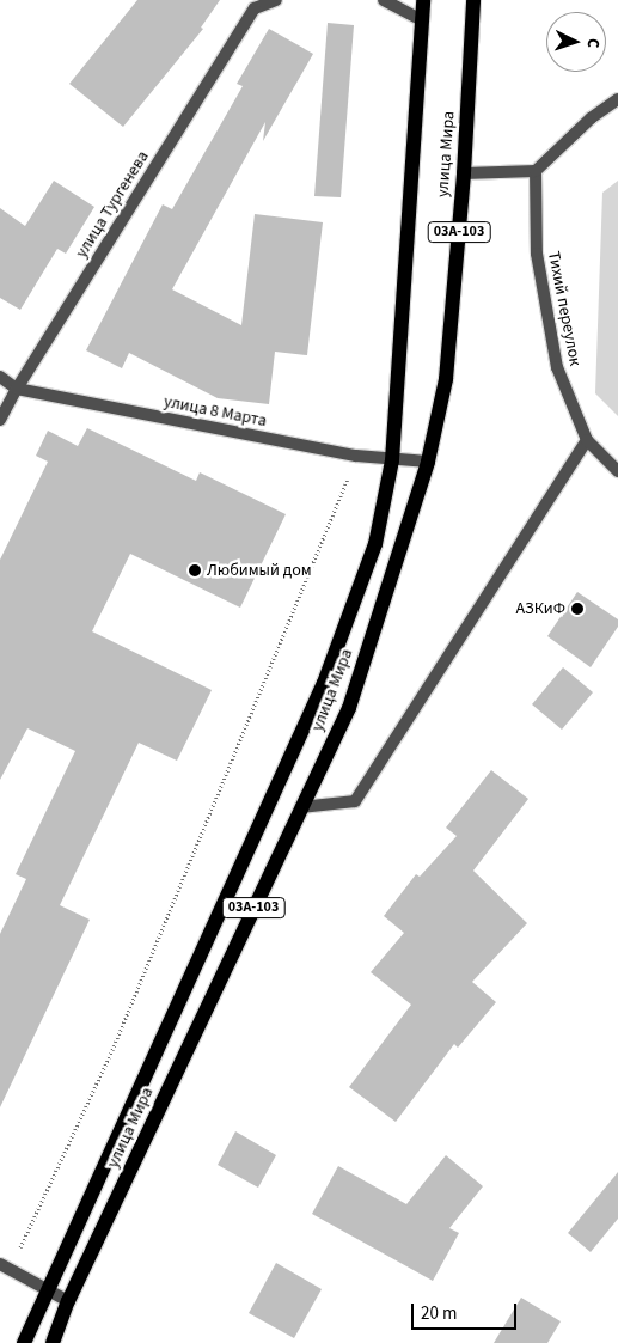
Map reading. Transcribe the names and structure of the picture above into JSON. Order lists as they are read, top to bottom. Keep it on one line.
{"streets":{"main road":["улица Мира","03А-103"],"street":["улица Тургенева","Тихий переулок","улица 8 Марта"]},"crossings":[["улица Мира","улица 8 Марта"],["улица Тургенева","улица 8 Марта"]],"places":["Любимый дом","АЗКиФ"],"scale_bar":"20 m","north":"right"}
